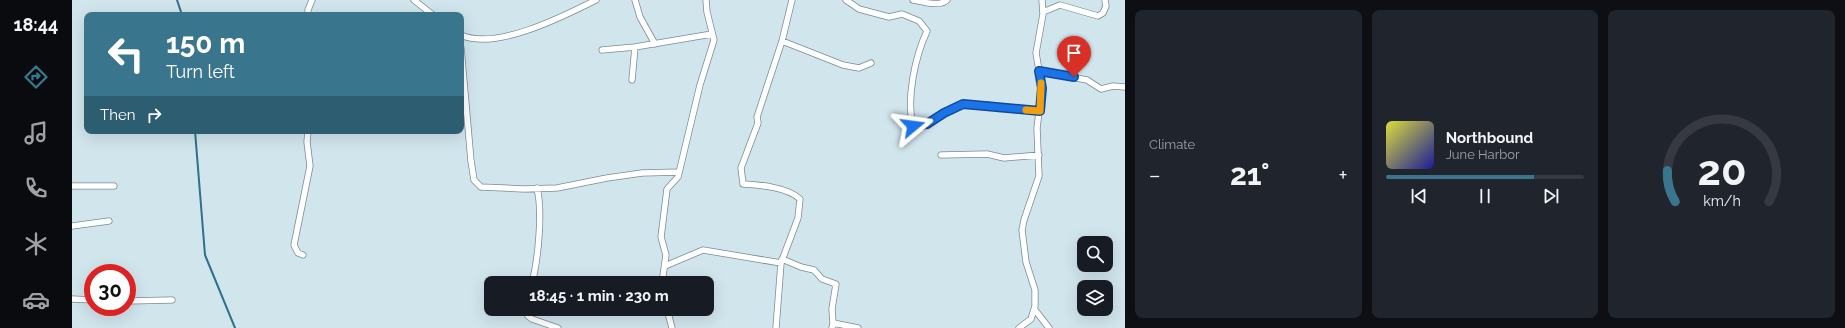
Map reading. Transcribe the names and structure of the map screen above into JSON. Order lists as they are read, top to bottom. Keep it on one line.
{"page":{"tabs":"18:44","tile":"Climate","turn":["150 m","Turn left"],"then":"Then","song":["Northbound","June Harbor"],"heat":["−","21°","+"],"limit":"30","trip":"18:45 · 1 min · 230 m","gauge":["20","km/h"]}}
